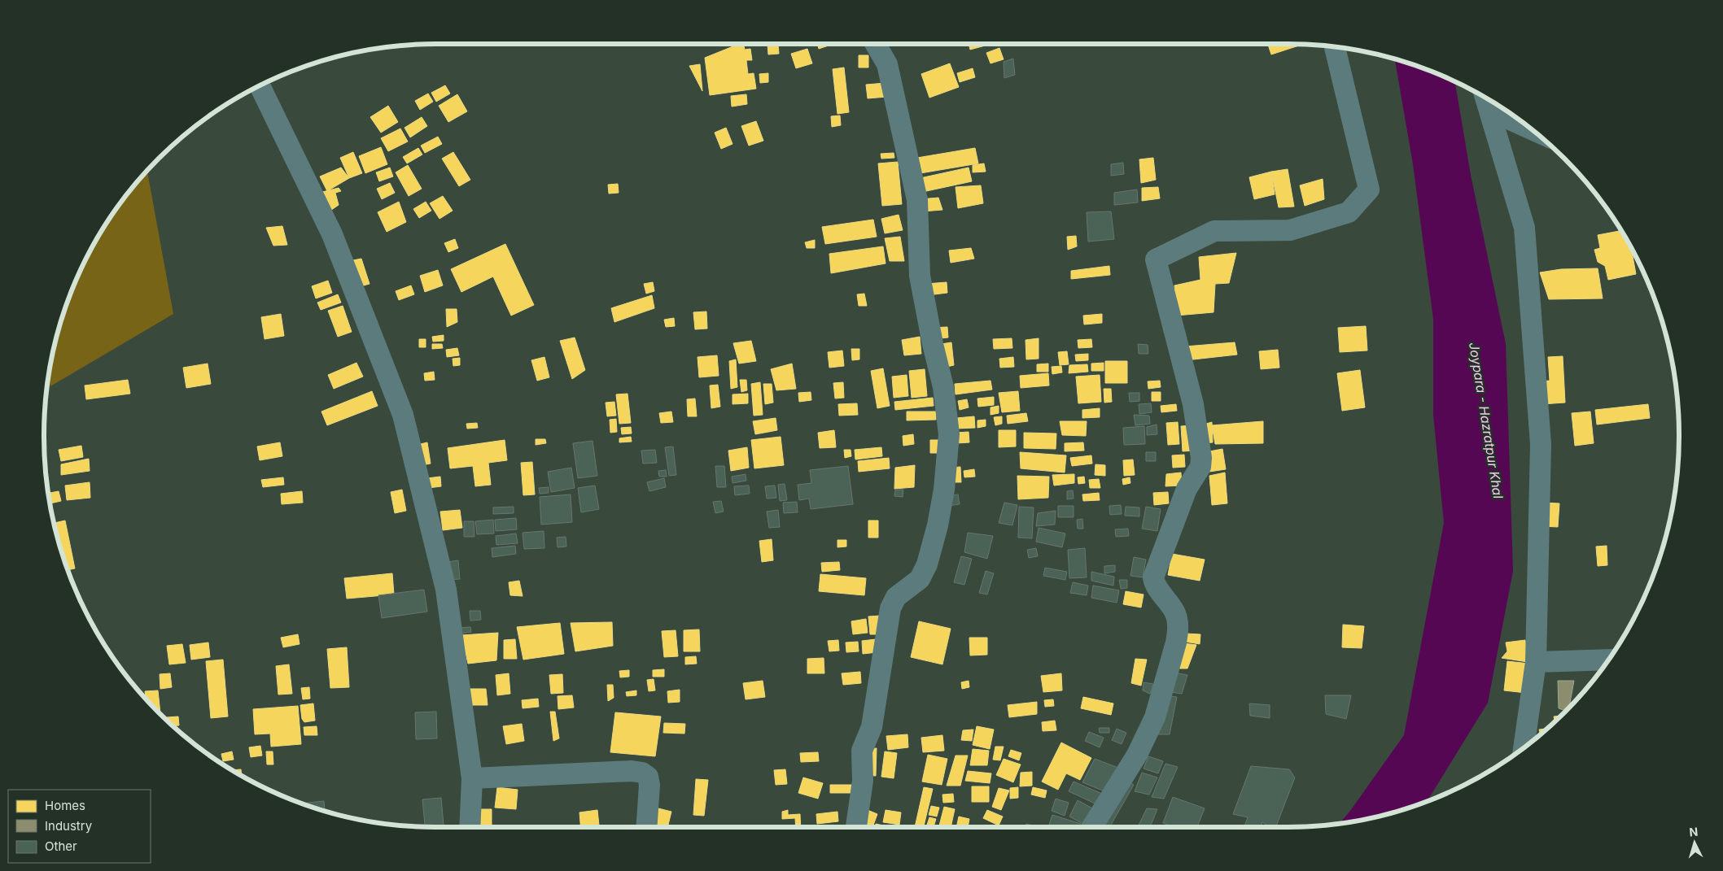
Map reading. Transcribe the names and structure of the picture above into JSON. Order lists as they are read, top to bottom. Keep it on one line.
{"water":["Joypara - Hazratpur Khal"],"legend":["Homes","Industry","Other"],"north":"top"}
